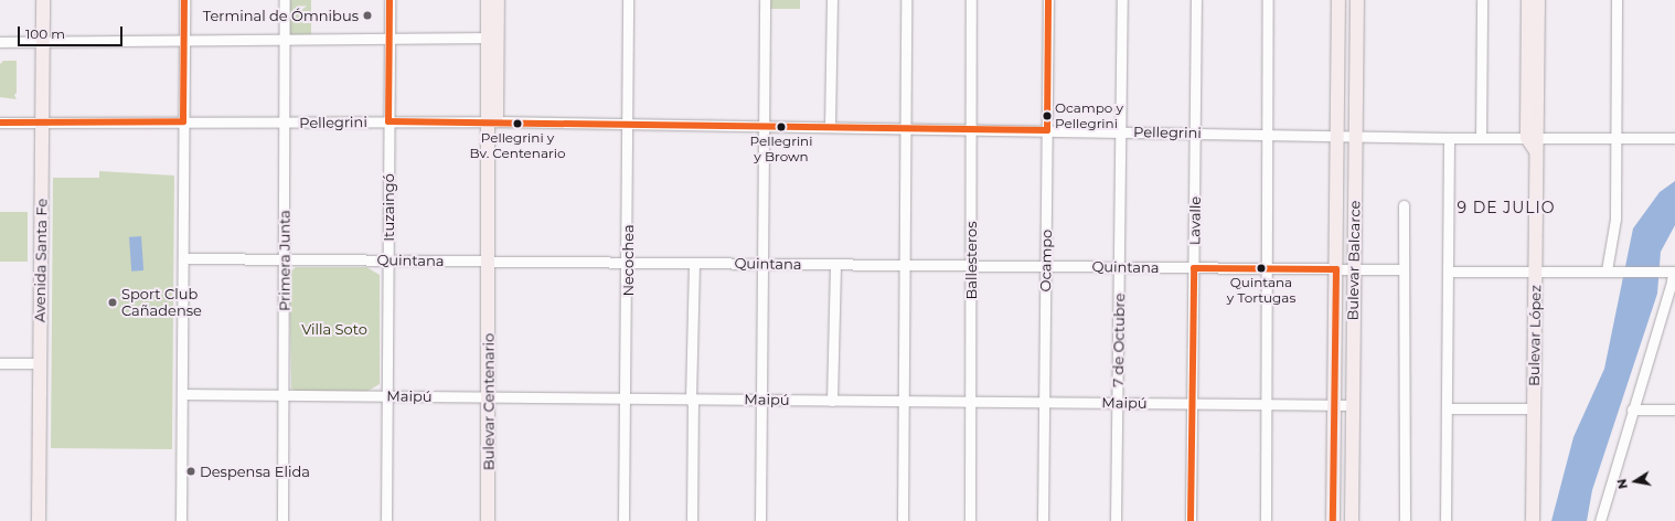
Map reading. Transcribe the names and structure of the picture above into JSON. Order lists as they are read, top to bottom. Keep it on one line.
{"streets":{"main road":["Avenida Santa Fe","Bulevar Balcarce","Bulevar López","Bulevar Centenario"],"street":["Pellegrini","Ituzaingó","Lavalle","Primera Junta","Quintana","Necochea","Ballesteros","Ocampo","7 de Octubre","Maipú"]},"crossings":[["Pellegrini","Ituzaingó"],["Pellegrini","Lavalle"],["Pellegrini","Avenida Santa Fe"],["Pellegrini","Primera Junta"],["Pellegrini","Necochea"],["Pellegrini","Ballesteros"],["Pellegrini","Ocampo"],["Pellegrini","Bulevar Balcarce"],["Pellegrini","Bulevar López"],["Pellegrini","7 de Octubre"],["Pellegrini","Bulevar Centenario"],["Ituzaingó","Quintana"],["Ituzaingó","Maipú"],["Lavalle","Quintana"],["Lavalle","Maipú"],["Primera Junta","Quintana"],["Primera Junta","Maipú"],["Quintana","Necochea"],["Quintana","Ballesteros"],["Quintana","Ocampo"],["Quintana","Bulevar Balcarce"],["Quintana","7 de Octubre"],["Quintana","Bulevar Centenario"],["Necochea","Maipú"],["Ballesteros","Maipú"],["Ocampo","Maipú"],["Bulevar Balcarce","Maipú"],["7 de Octubre","Maipú"],["Maipú","Bulevar Centenario"]],"districts":["9 DE JULIO"],"parks":["Villa Soto"],"places":["Terminal de Ómnibus","Ocampo y Pellegrini","Pellegrini y Bv. Centenario","Pellegrini y Brown","Quintana y Tortugas","Sport Club Cañadense","Despensa Elida"],"scale_bar":"100 m","north":"left"}
